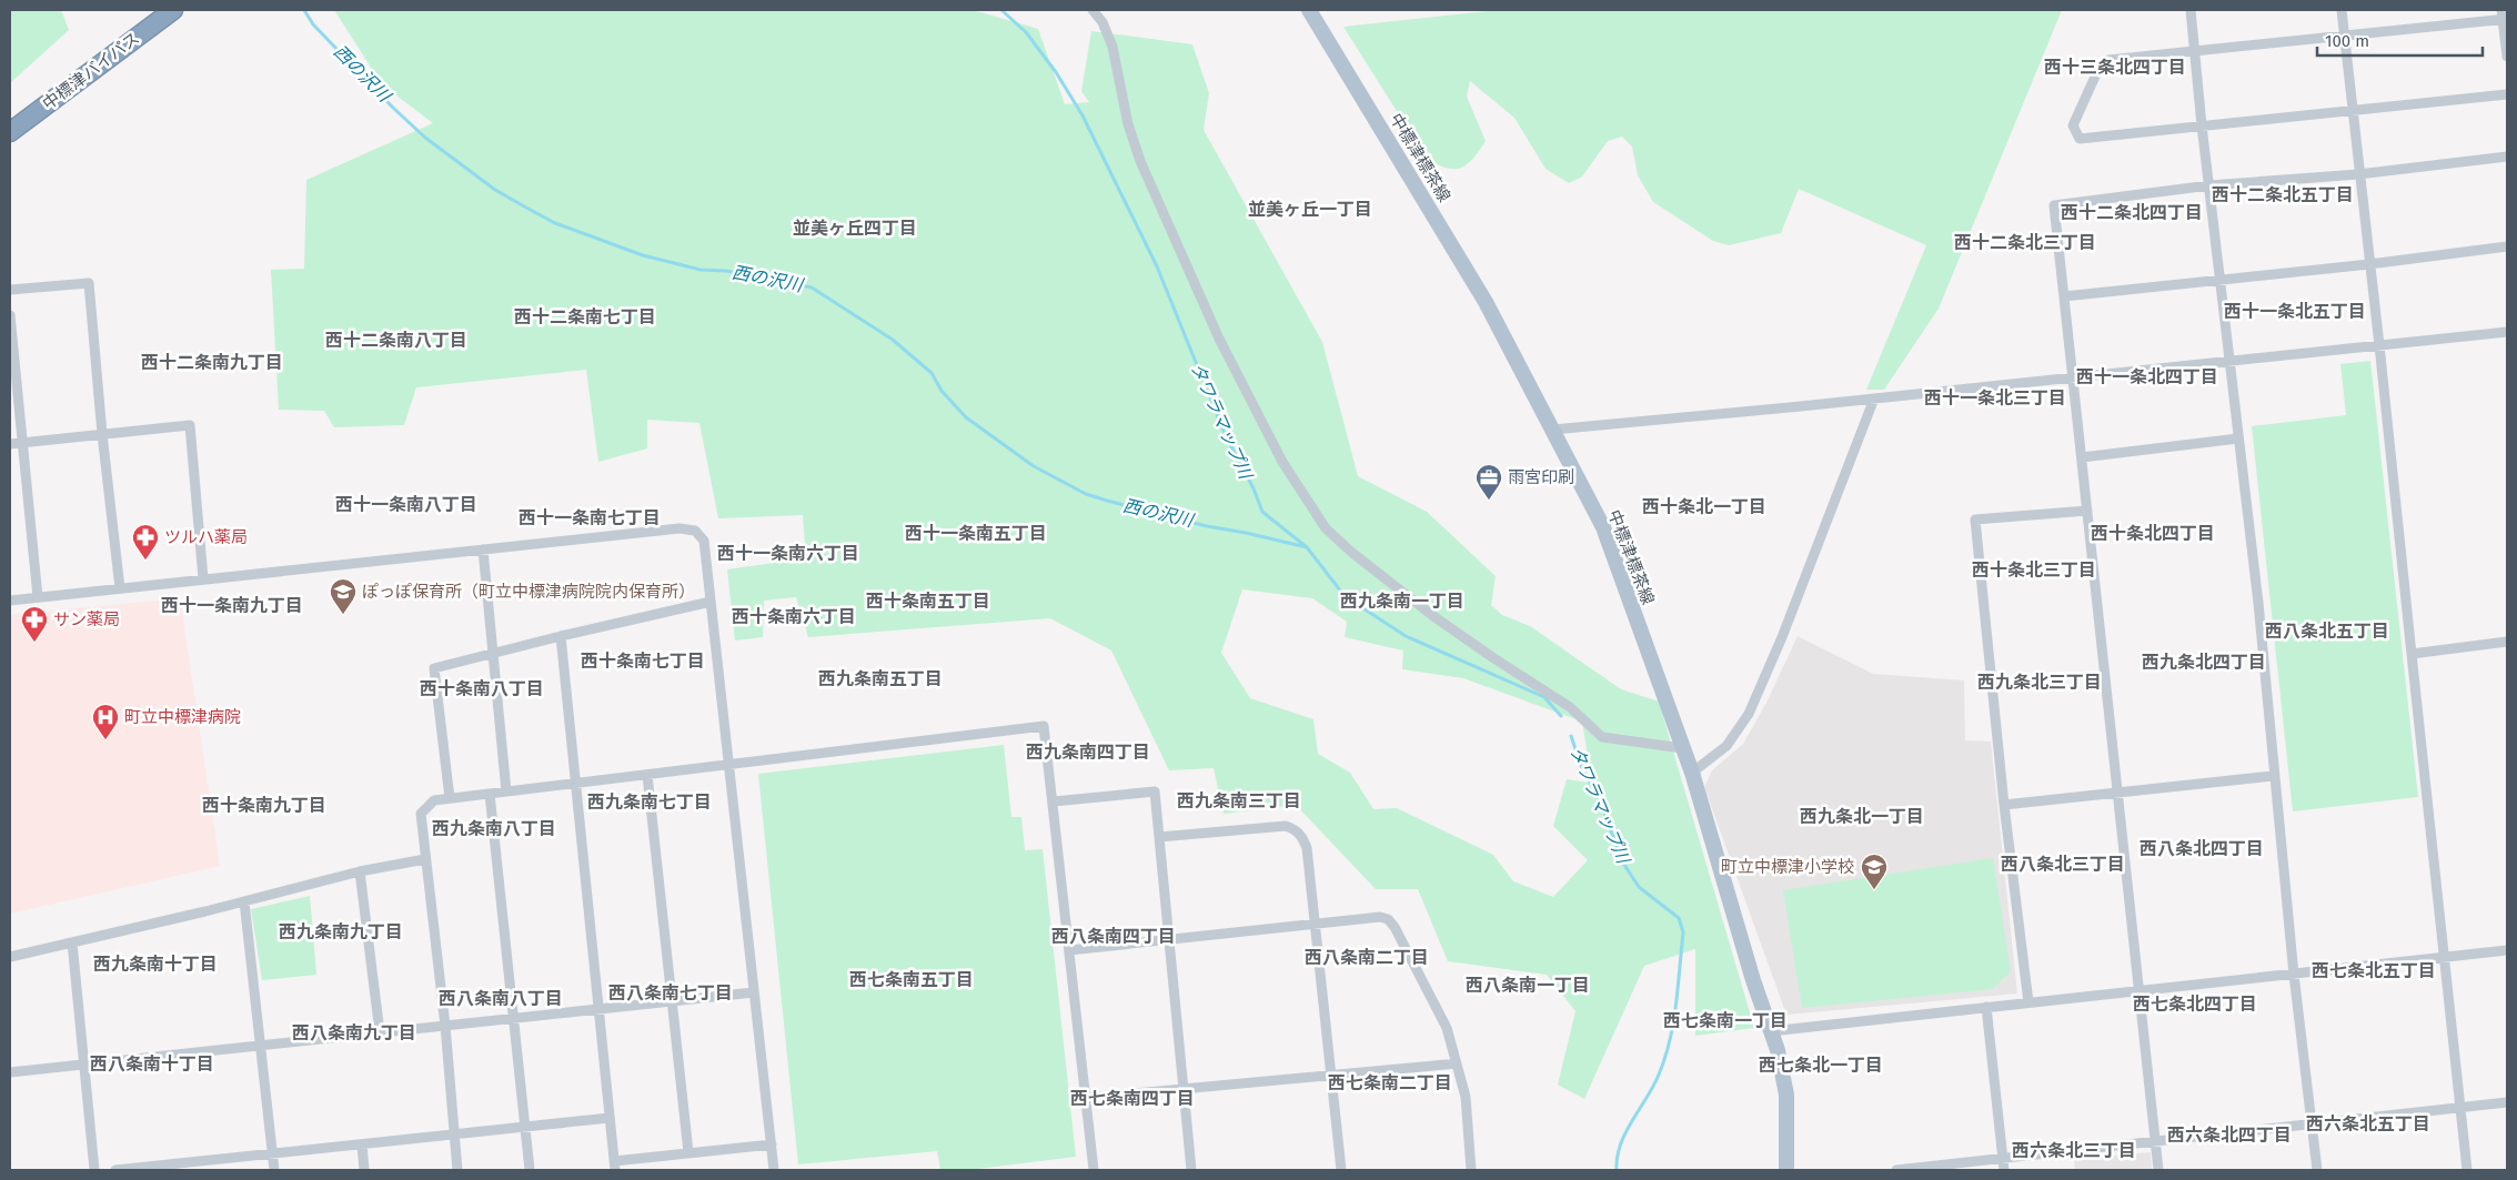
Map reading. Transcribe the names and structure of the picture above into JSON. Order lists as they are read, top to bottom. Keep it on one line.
{"streets":{"highway":["中標津バイパス"],"main road":["中標津標茶線"]},"districts":["西十三条北四丁目","西十二条北五丁目","並美ヶ丘一丁目","西十二条北四丁目","並美ヶ丘四丁目","西十二条北三丁目","西十一条北五丁目","西十二条南七丁目","西十二条南八丁目","西十二条南九丁目","西十一条北四丁目","西十一条北三丁目","西十一条南八丁目","西十条北一丁目","西十一条南七丁目","西十一条南五丁目","西十条北四丁目","西十一条南六丁目","西十条北三丁目","西十条南五丁目","西九条南一丁目","西十一条南九丁目","西十条南六丁目","西八条北五丁目","西十条南七丁目","西九条北四丁目","西九条南五丁目","西九条北三丁目","西十条南八丁目","西九条南四丁目","西九条南三丁目","西九条南七丁目","西十条南九丁目","西九条北一丁目","西九条南八丁目","西八条北四丁目","西八条北三丁目","西九条南九丁目","西八条南四丁目","西八条南二丁目","西九条南十丁目","西七条北五丁目","西七条南五丁目","西八条南一丁目","西八条南七丁目","西八条南八丁目","西七条北四丁目","西七条南一丁目","西八条南九丁目","西八条南十丁目","西七条北一丁目","西七条南二丁目","西七条南四丁目","西六条北五丁目","西六条北四丁目","西六条北三丁目"],"water":["西の沢川","タワラマップ川"],"places":{"office":["雨宮印刷"],"pharmacy":["ツルハ薬局","サン薬局"],"school or university":["ぽっぽ保育所（町立中標津病院院内保育所）","町立中標津小学校"],"hospital":["町立中標津病院"]},"scale_bar":"100 m"}
